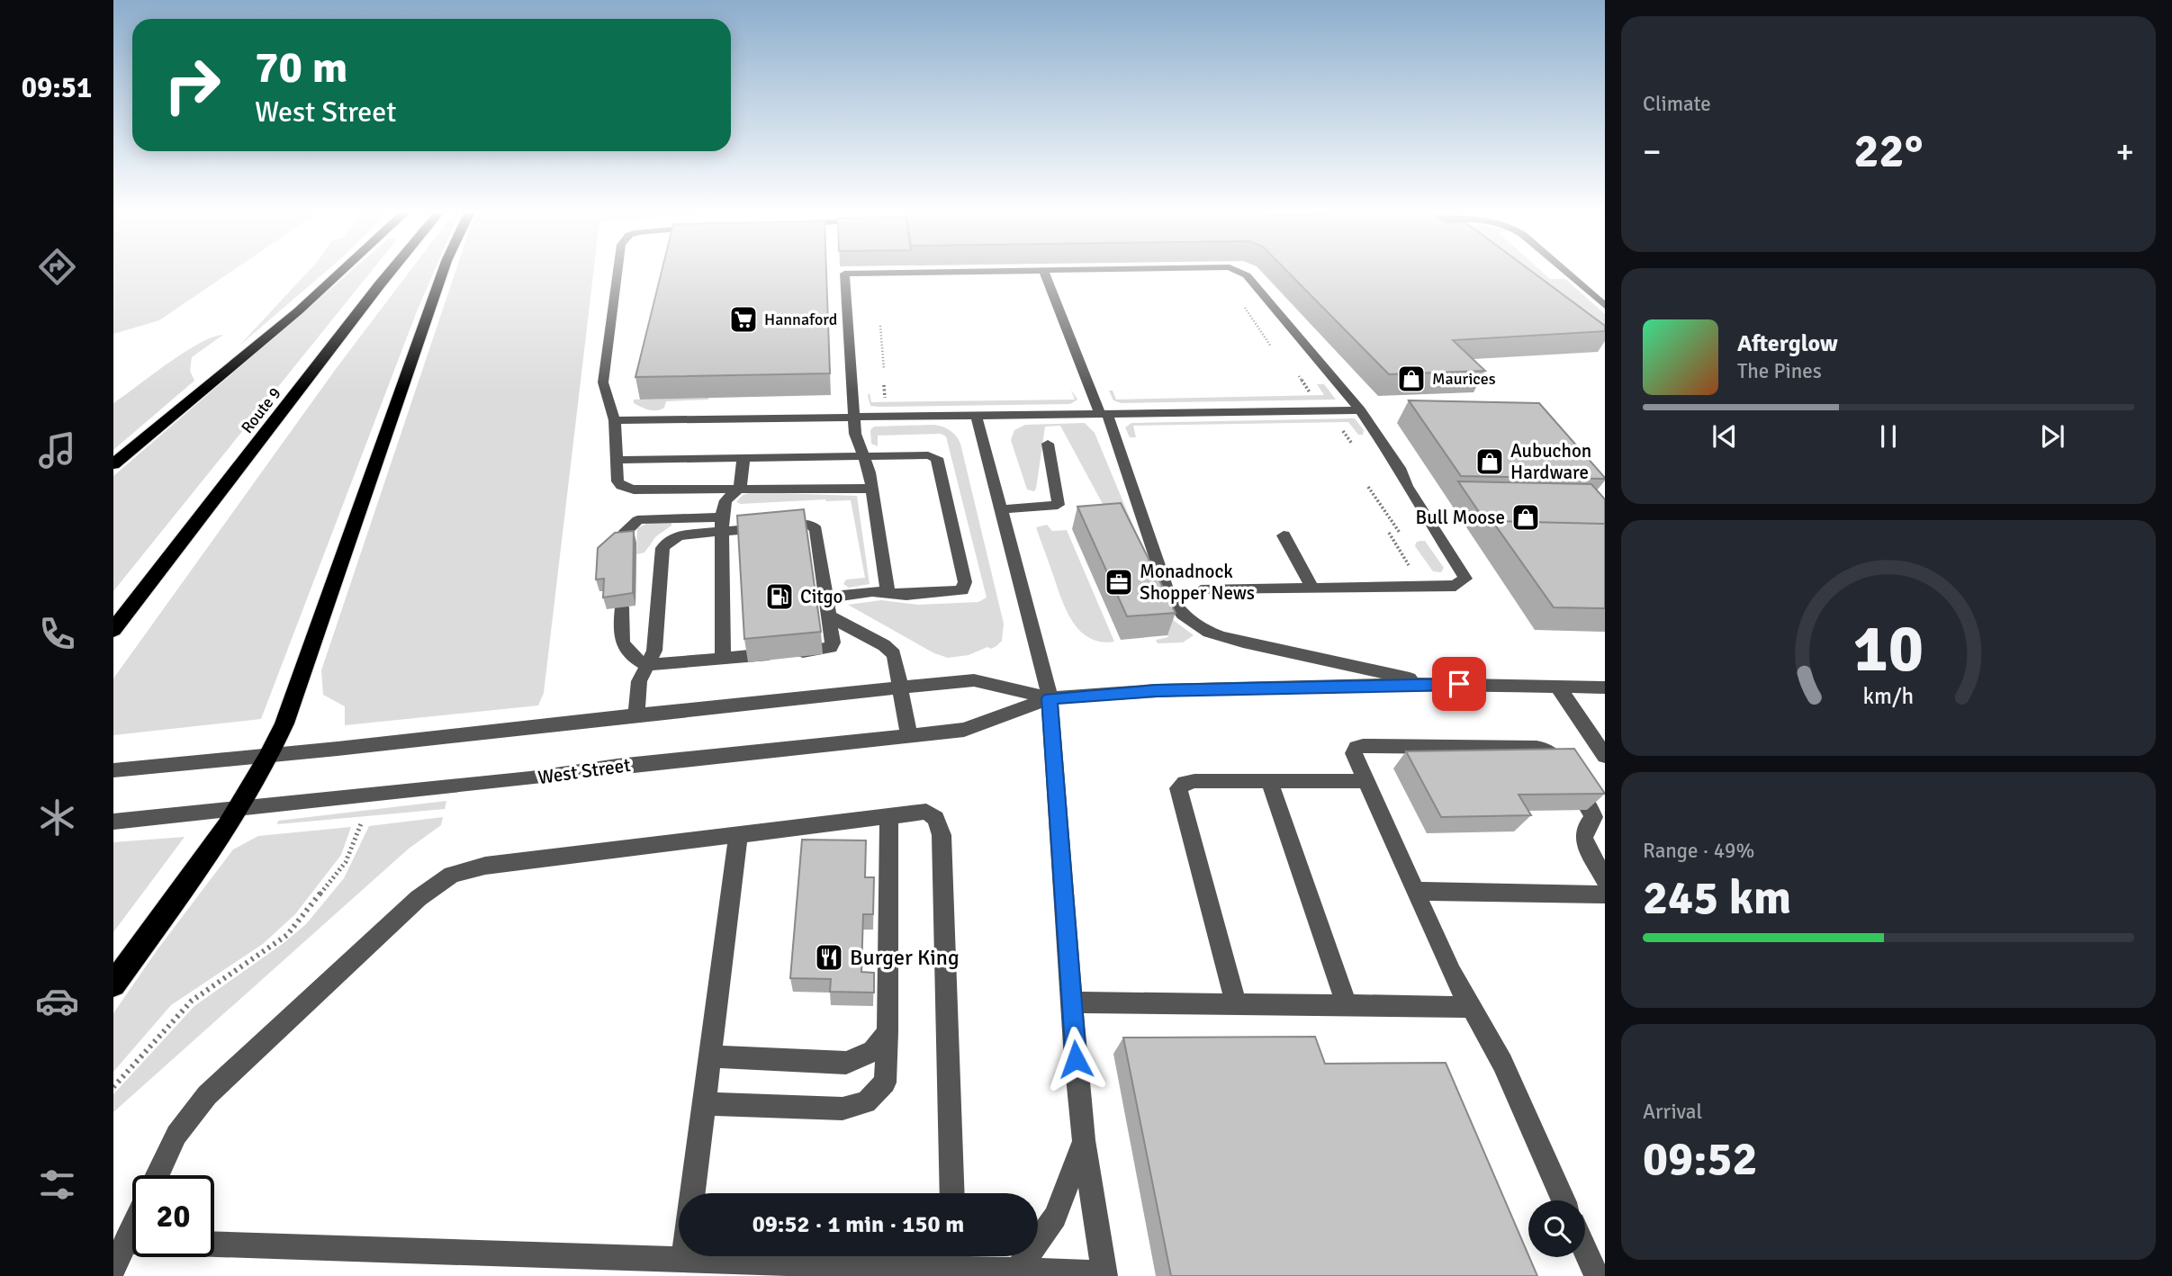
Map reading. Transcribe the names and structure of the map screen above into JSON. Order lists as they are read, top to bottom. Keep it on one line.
{"streets":{"highway":["Route 9"],"street":["West Street"]},"places":{"supermarket":["Hannaford"],"shop":["Maurices","Aubuchon Hardware","Bull Moose"],"office":["Monadnock Shopper News"],"fuel station":["Citgo"],"restaurant":["Burger King"]},"page":{"tabs":"09:51","tile":["Climate",["Range · 49%","245 km"],["Arrival","09:52"]],"turn":["70 m","West Street"],"heat":["−","22°","+"],"song":["Afterglow","The Pines"],"limit":"20","trip":"09:52 · 1 min · 150 m","gauge":["10","km/h"]}}
